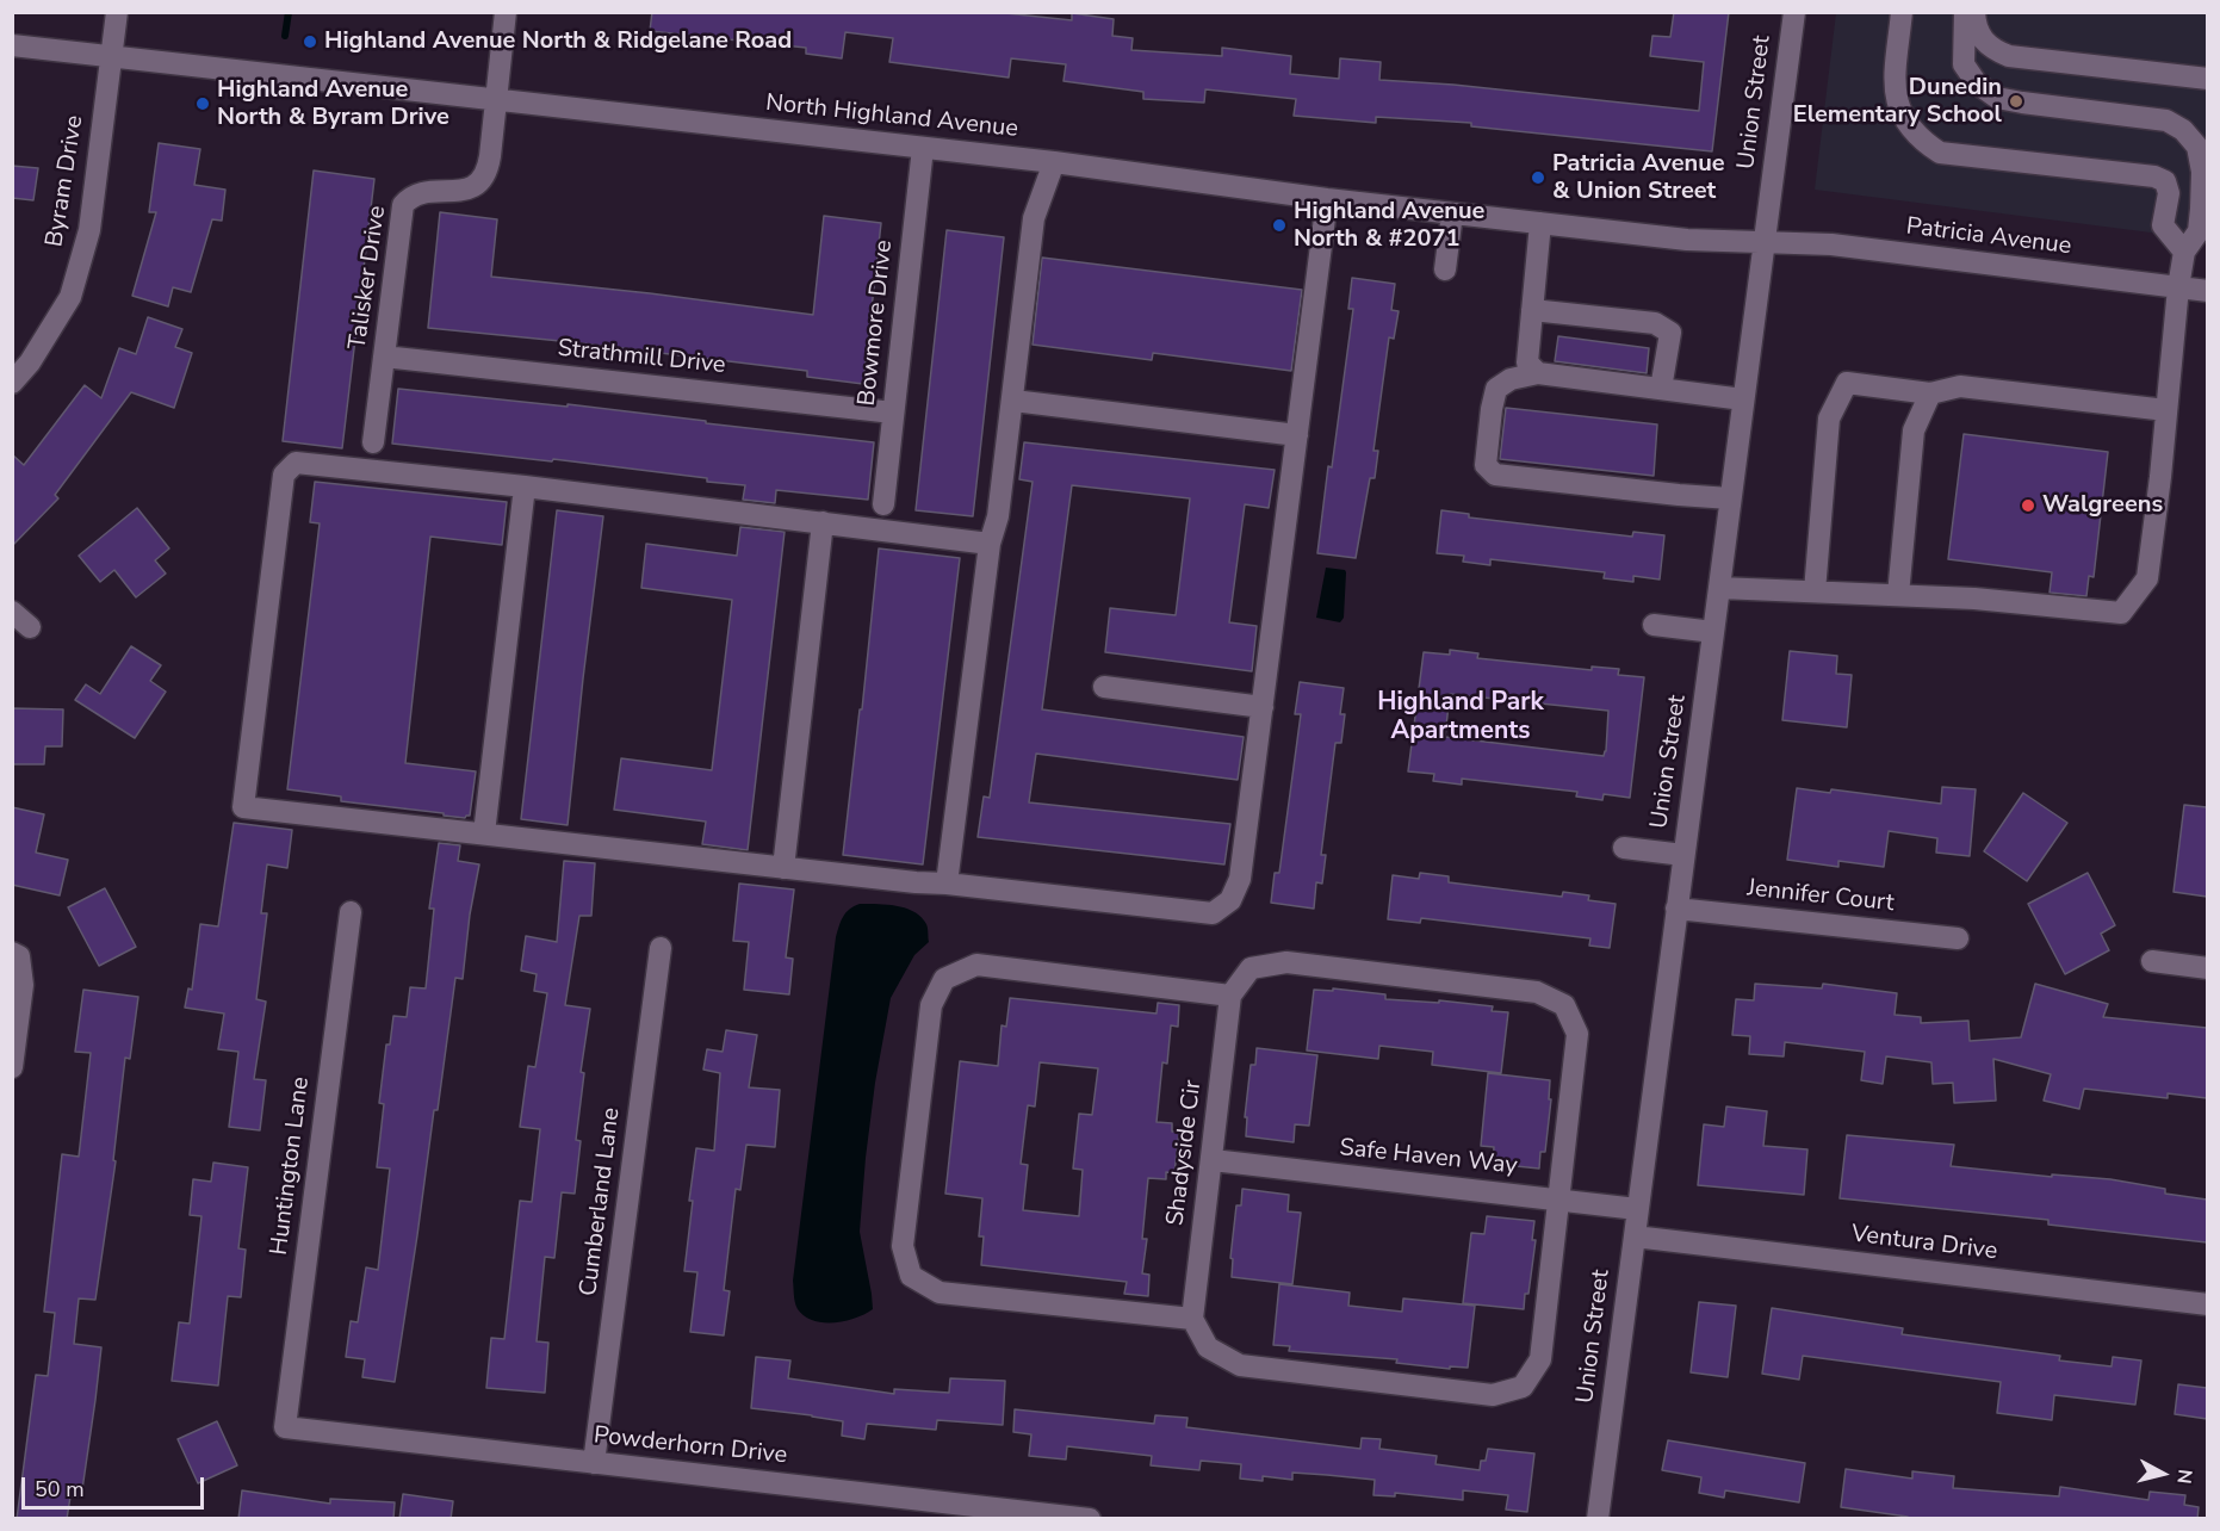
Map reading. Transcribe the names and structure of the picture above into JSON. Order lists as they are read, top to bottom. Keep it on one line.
{"streets":{"street":["Union Street","North Highland Avenue","Byram Drive","Patricia Avenue","Talisker Drive","Bowmore Drive","Strathmill Drive","Jennifer Court","Shadyside Cir","Safe Haven Way","Huntington Lane","Cumberland Lane","Ventura Drive","Powderhorn Drive"]},"crossings":[["Union Street","North Highland Avenue"],["Union Street","Patricia Avenue"],["Union Street","Jennifer Court"],["Union Street","Safe Haven Way"],["Union Street","Ventura Drive"],["North Highland Avenue","Byram Drive"],["North Highland Avenue","Patricia Avenue"],["North Highland Avenue","Talisker Drive"],["North Highland Avenue","Bowmore Drive"],["Talisker Drive","Strathmill Drive"],["Bowmore Drive","Strathmill Drive"],["Shadyside Cir","Safe Haven Way"],["Huntington Lane","Powderhorn Drive"],["Cumberland Lane","Powderhorn Drive"]],"districts":["Highland Park Apartments"],"places":["Highland Avenue North & Ridgelane Road","Dunedin Elementary School","Highland Avenue North & Byram Drive","Patricia Avenue & Union Street","Highland Avenue North & #2071","Walgreens"],"scale_bar":"50 m","north":"right"}
